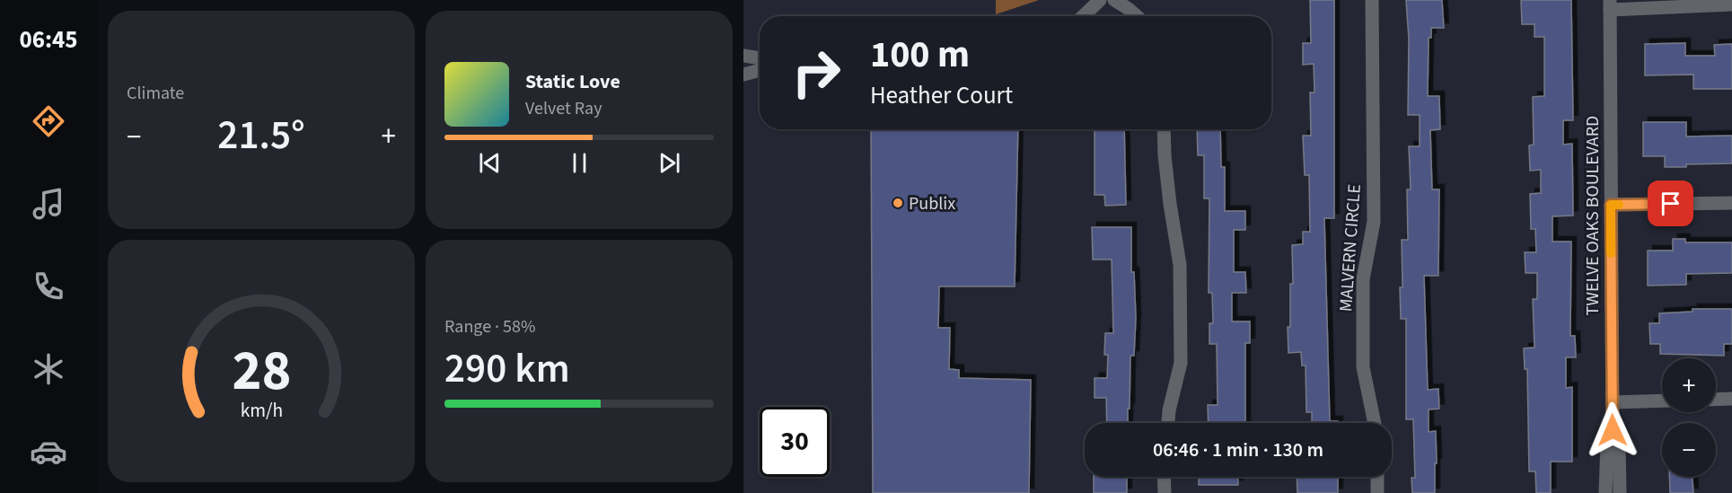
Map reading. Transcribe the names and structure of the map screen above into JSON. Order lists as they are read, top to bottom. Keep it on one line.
{"streets":{"street":["TWELVE OAKS BOULEVARD","MALVERN CIRCLE"]},"places":["Publix"],"page":{"tabs":"06:45","tile":["Climate",["Range · 58%","290 km"]],"turn":["100 m","Heather Court"],"song":["Static Love","Velvet Ray"],"heat":["−","21.5°","+"],"map_buttons":["+","−"],"limit":"30","trip":"06:46 · 1 min · 130 m","gauge":["28","km/h"]}}
